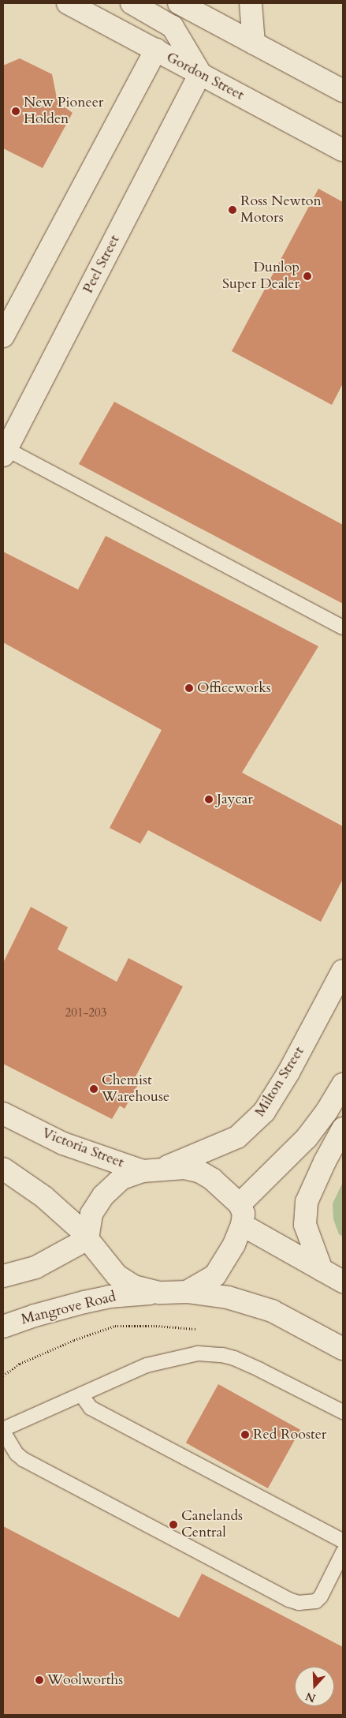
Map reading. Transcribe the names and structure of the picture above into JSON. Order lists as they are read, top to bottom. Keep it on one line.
{"streets":{"street":["Gordon Street","Peel Street","Milton Street","Victoria Street","Mangrove Road"]},"crossings":[["Gordon Street","Peel Street"],["Milton Street","Victoria Street"],["Milton Street","Mangrove Road"],["Victoria Street","Mangrove Road"]],"places":["New Pioneer Holden","Ross Newton Motors","Dunlop Super Dealer","Officeworks","Jaycar","Chemist Warehouse","Red Rooster","Canelands Central","Woolworths"],"house_numbers":["201-203"],"north":"bottom"}
